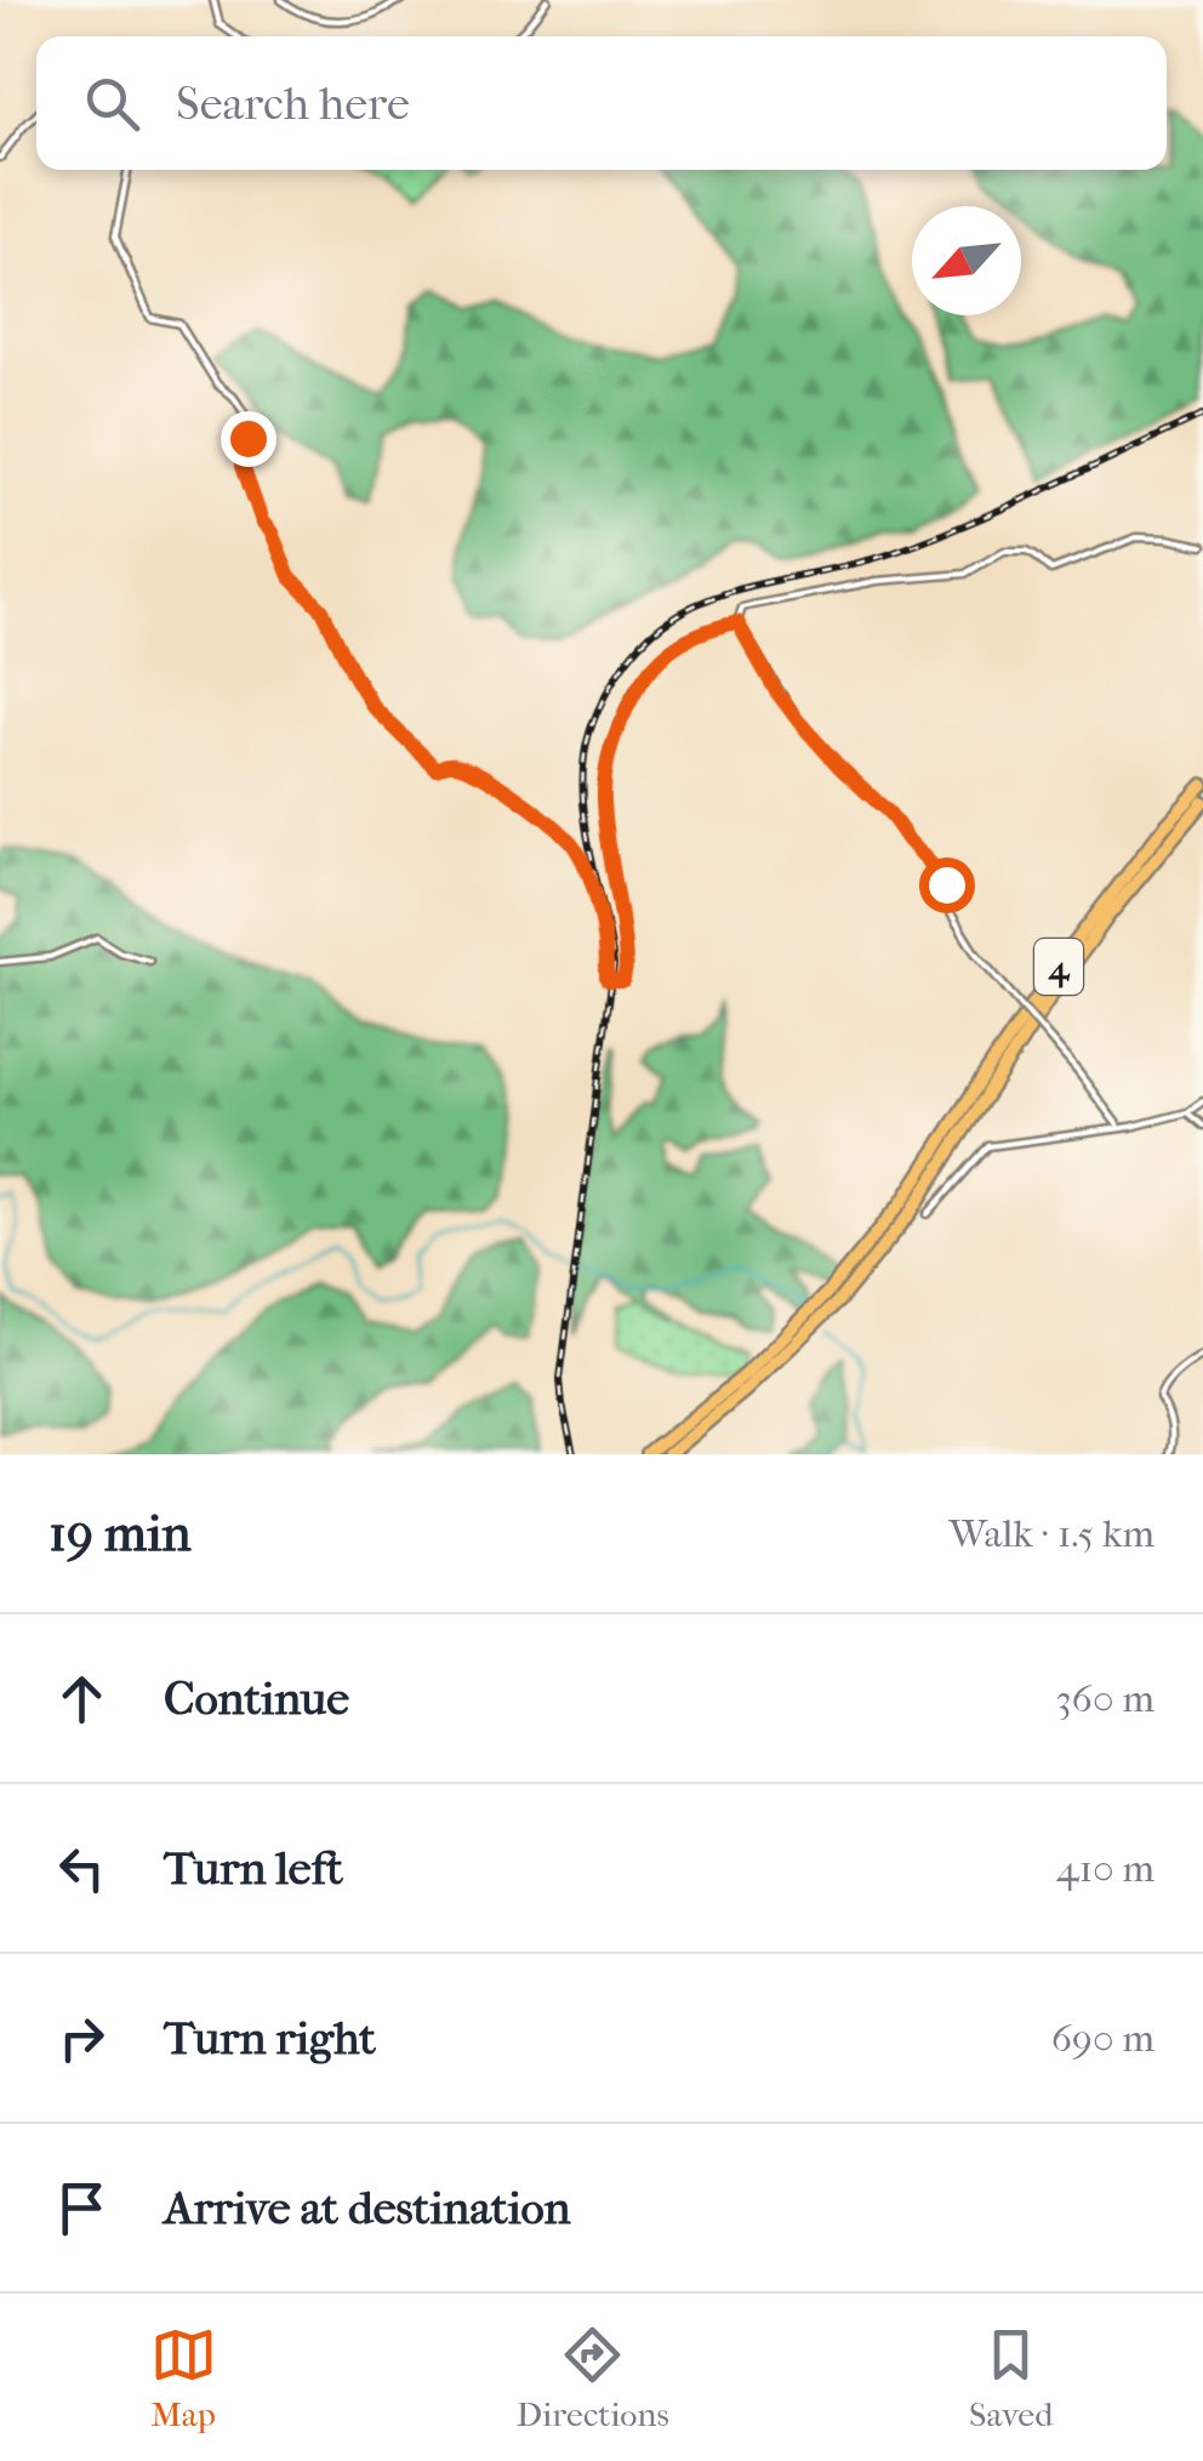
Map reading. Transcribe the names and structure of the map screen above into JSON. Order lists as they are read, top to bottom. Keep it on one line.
{"streets":{"highway":["4"]},"north":"bottom left","page":{"search":"Search here","heading":["19 min","Walk · 1.5 km"],"list":[["Continue","360 m"],["Turn left","410 m"],["Turn right","690 m"],"Arrive at destination"],"nav":["Map","Directions","Saved"]}}
